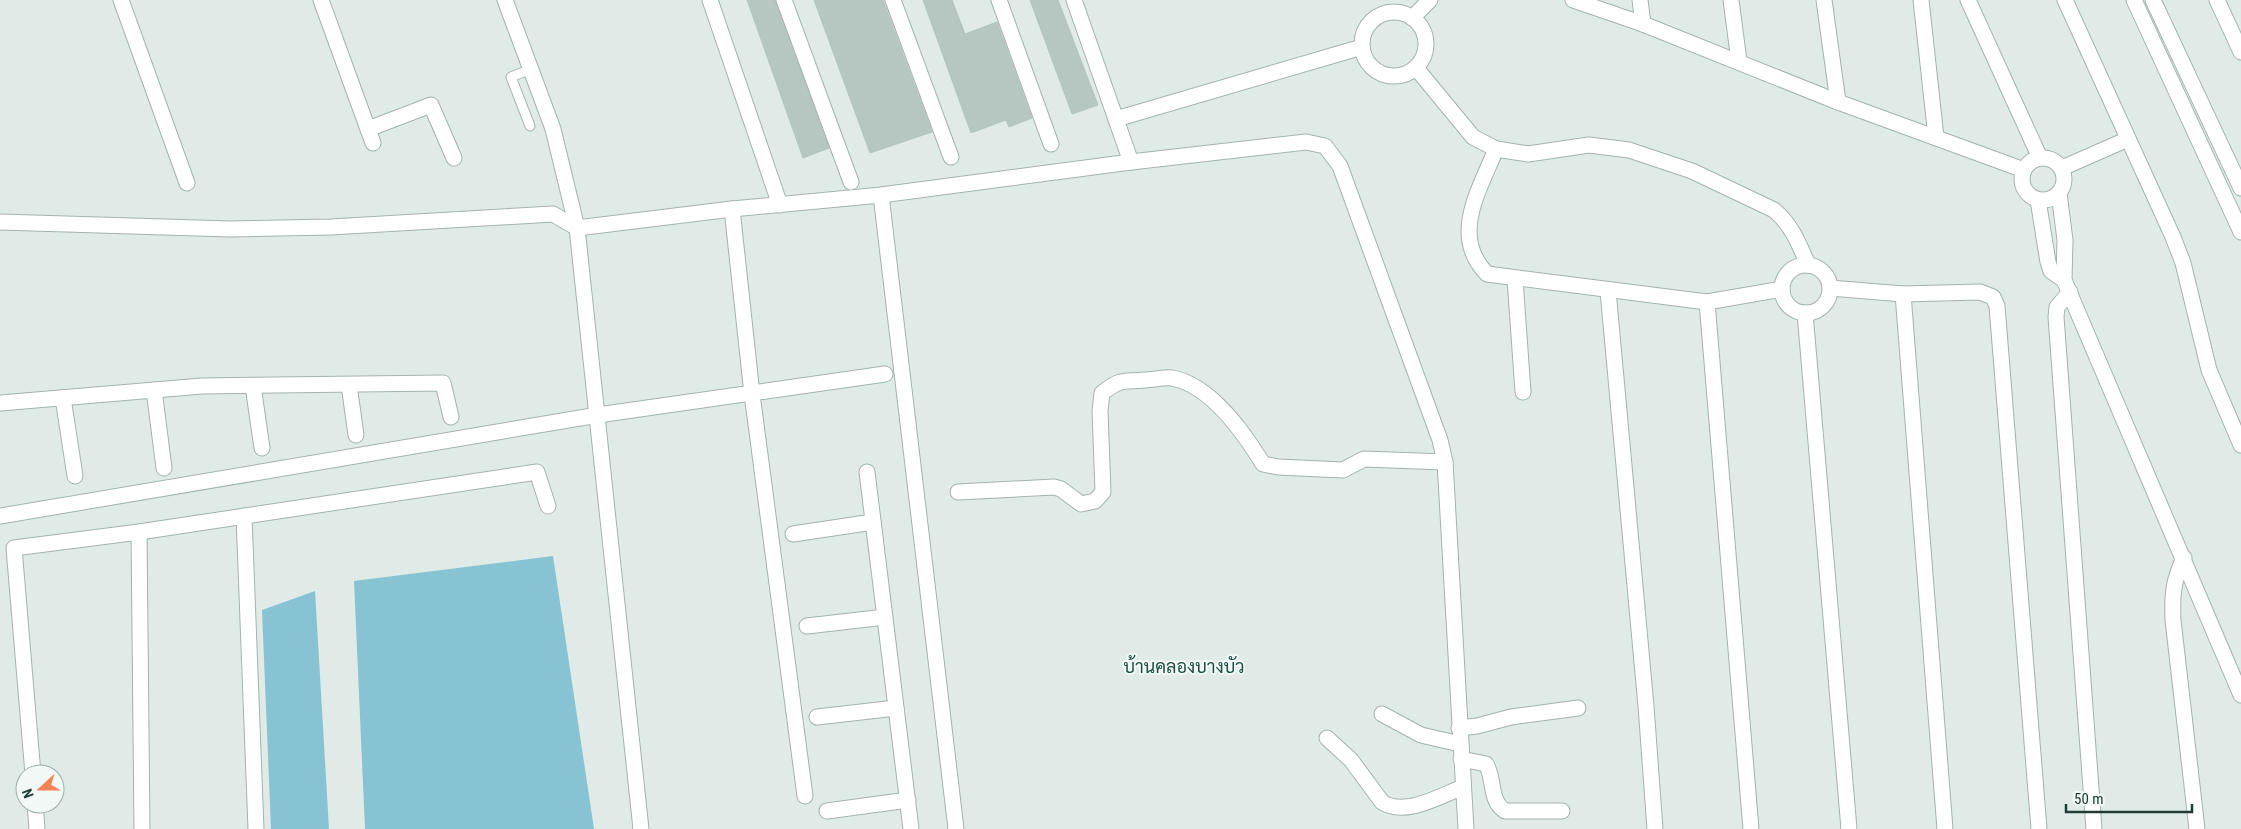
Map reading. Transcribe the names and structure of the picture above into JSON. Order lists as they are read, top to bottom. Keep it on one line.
{"districts":["บ้านคลองบางบัว"],"scale_bar":"50 m","north":"left"}
